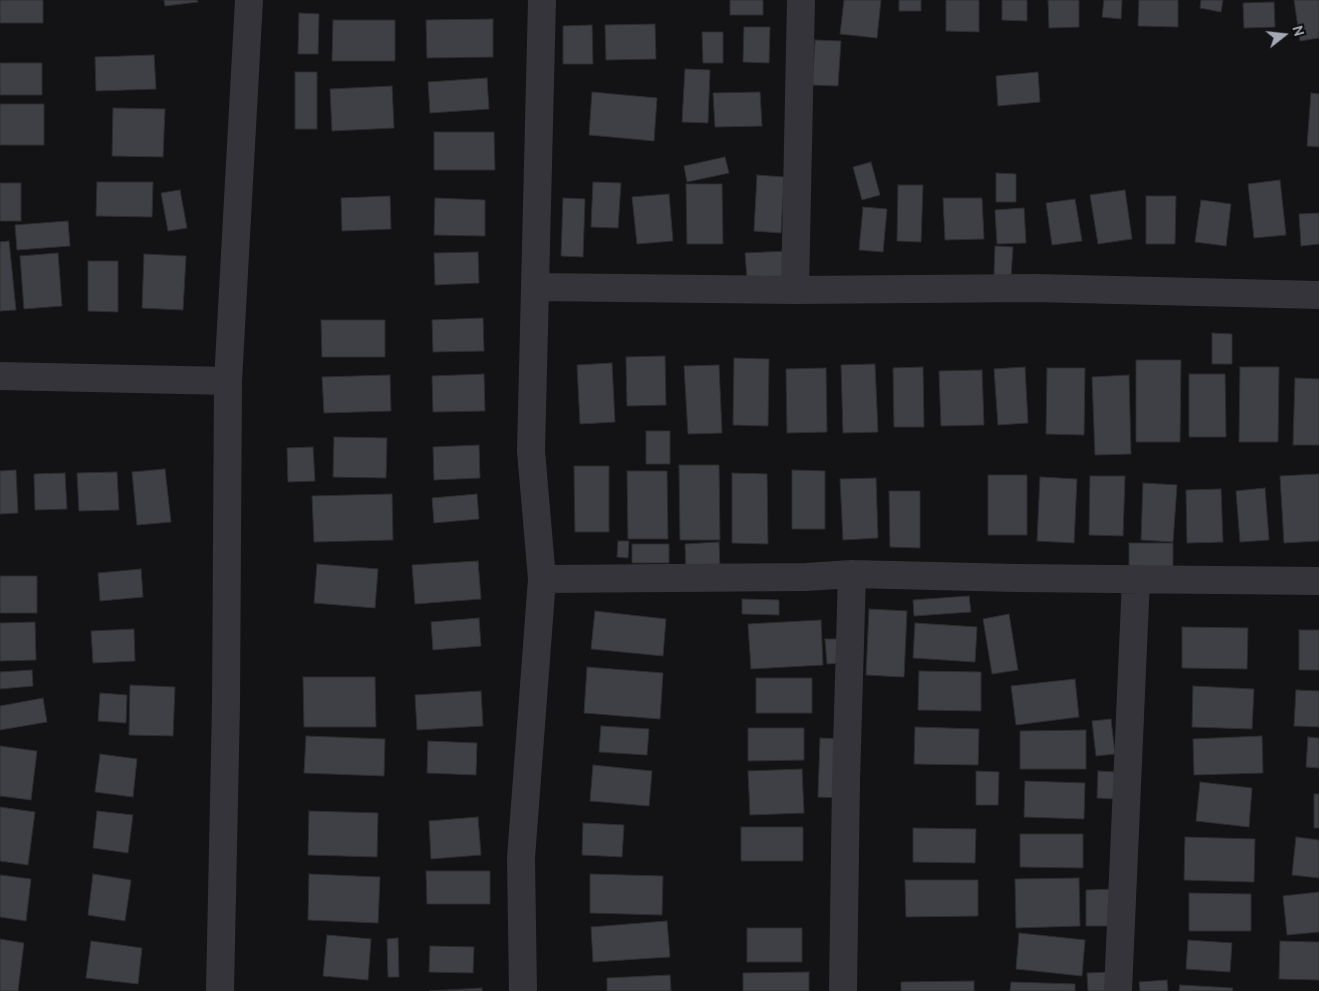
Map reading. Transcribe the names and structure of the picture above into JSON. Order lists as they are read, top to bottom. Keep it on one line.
{"north":"right"}
